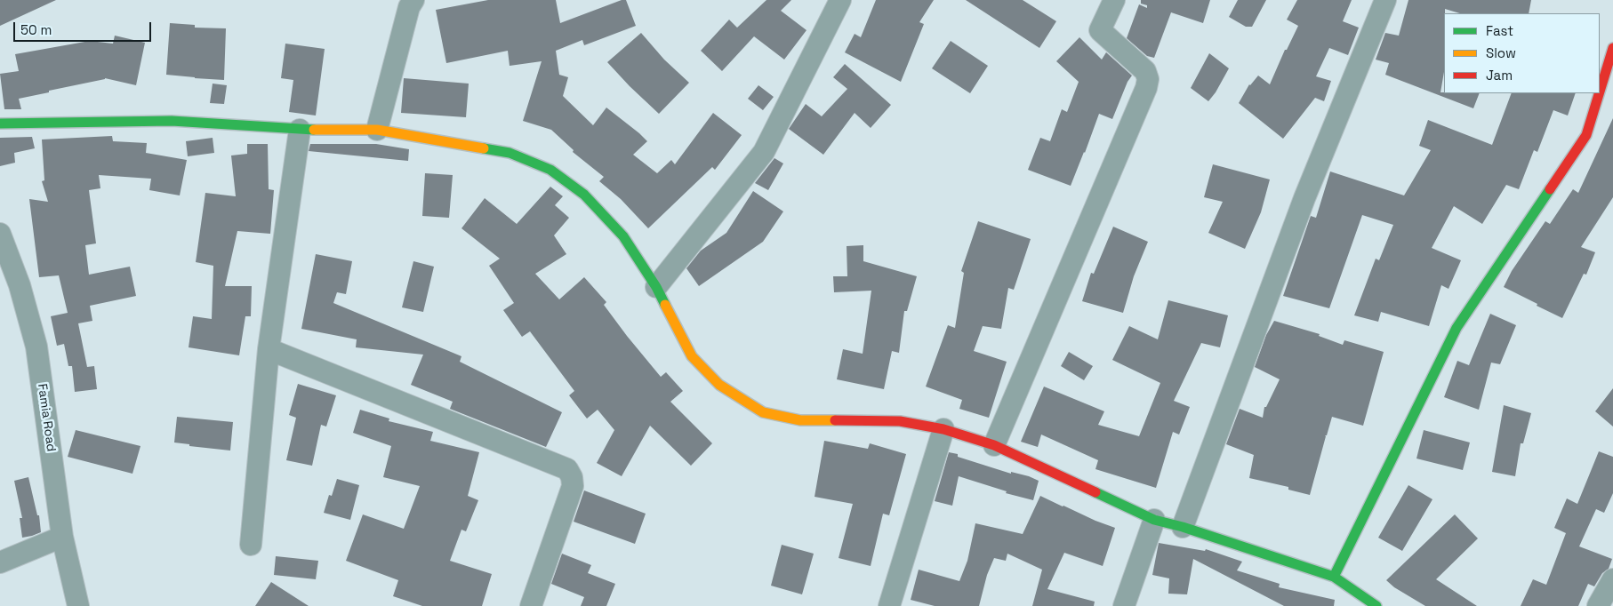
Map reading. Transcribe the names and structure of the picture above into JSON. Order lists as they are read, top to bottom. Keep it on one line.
{"streets":{"street":["Famia Road"]},"legend":["Fast","Slow","Jam"],"scale_bar":"50 m"}
